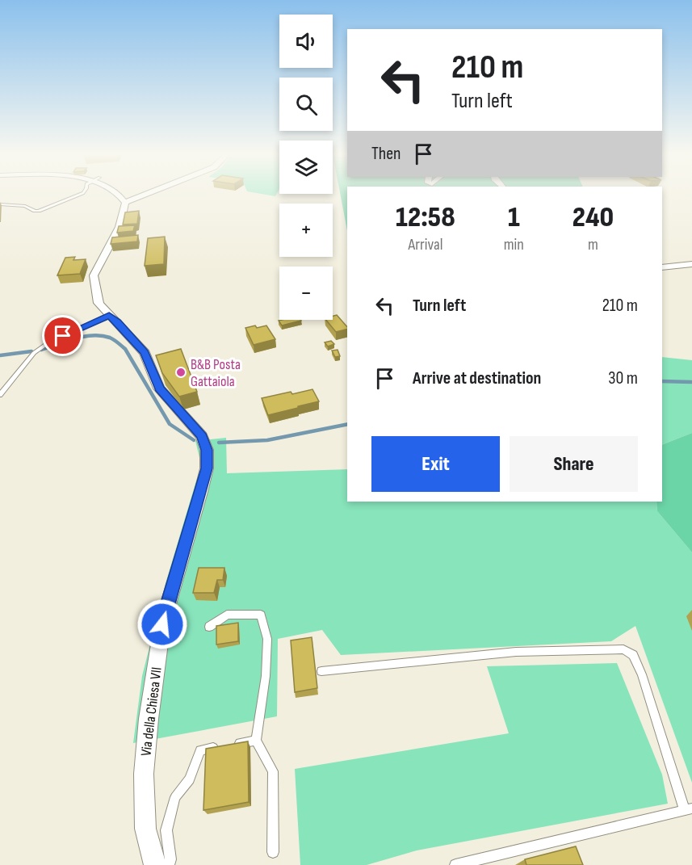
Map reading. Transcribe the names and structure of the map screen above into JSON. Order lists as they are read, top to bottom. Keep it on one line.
{"streets":{"street":["Via della Chiesa VII"]},"places":["B&B Posta Gattaiola"],"page":{"map_buttons":["+","−"],"turn":["210 m","Turn left"],"then":"Then","eta":["12:58","Arrival","1","min","240","m"],"list":[{"name":"Turn left","value":"210 m"},{"name":"Arrive at destination","value":"30 m"}],"buttons":["Exit","Share"]}}
